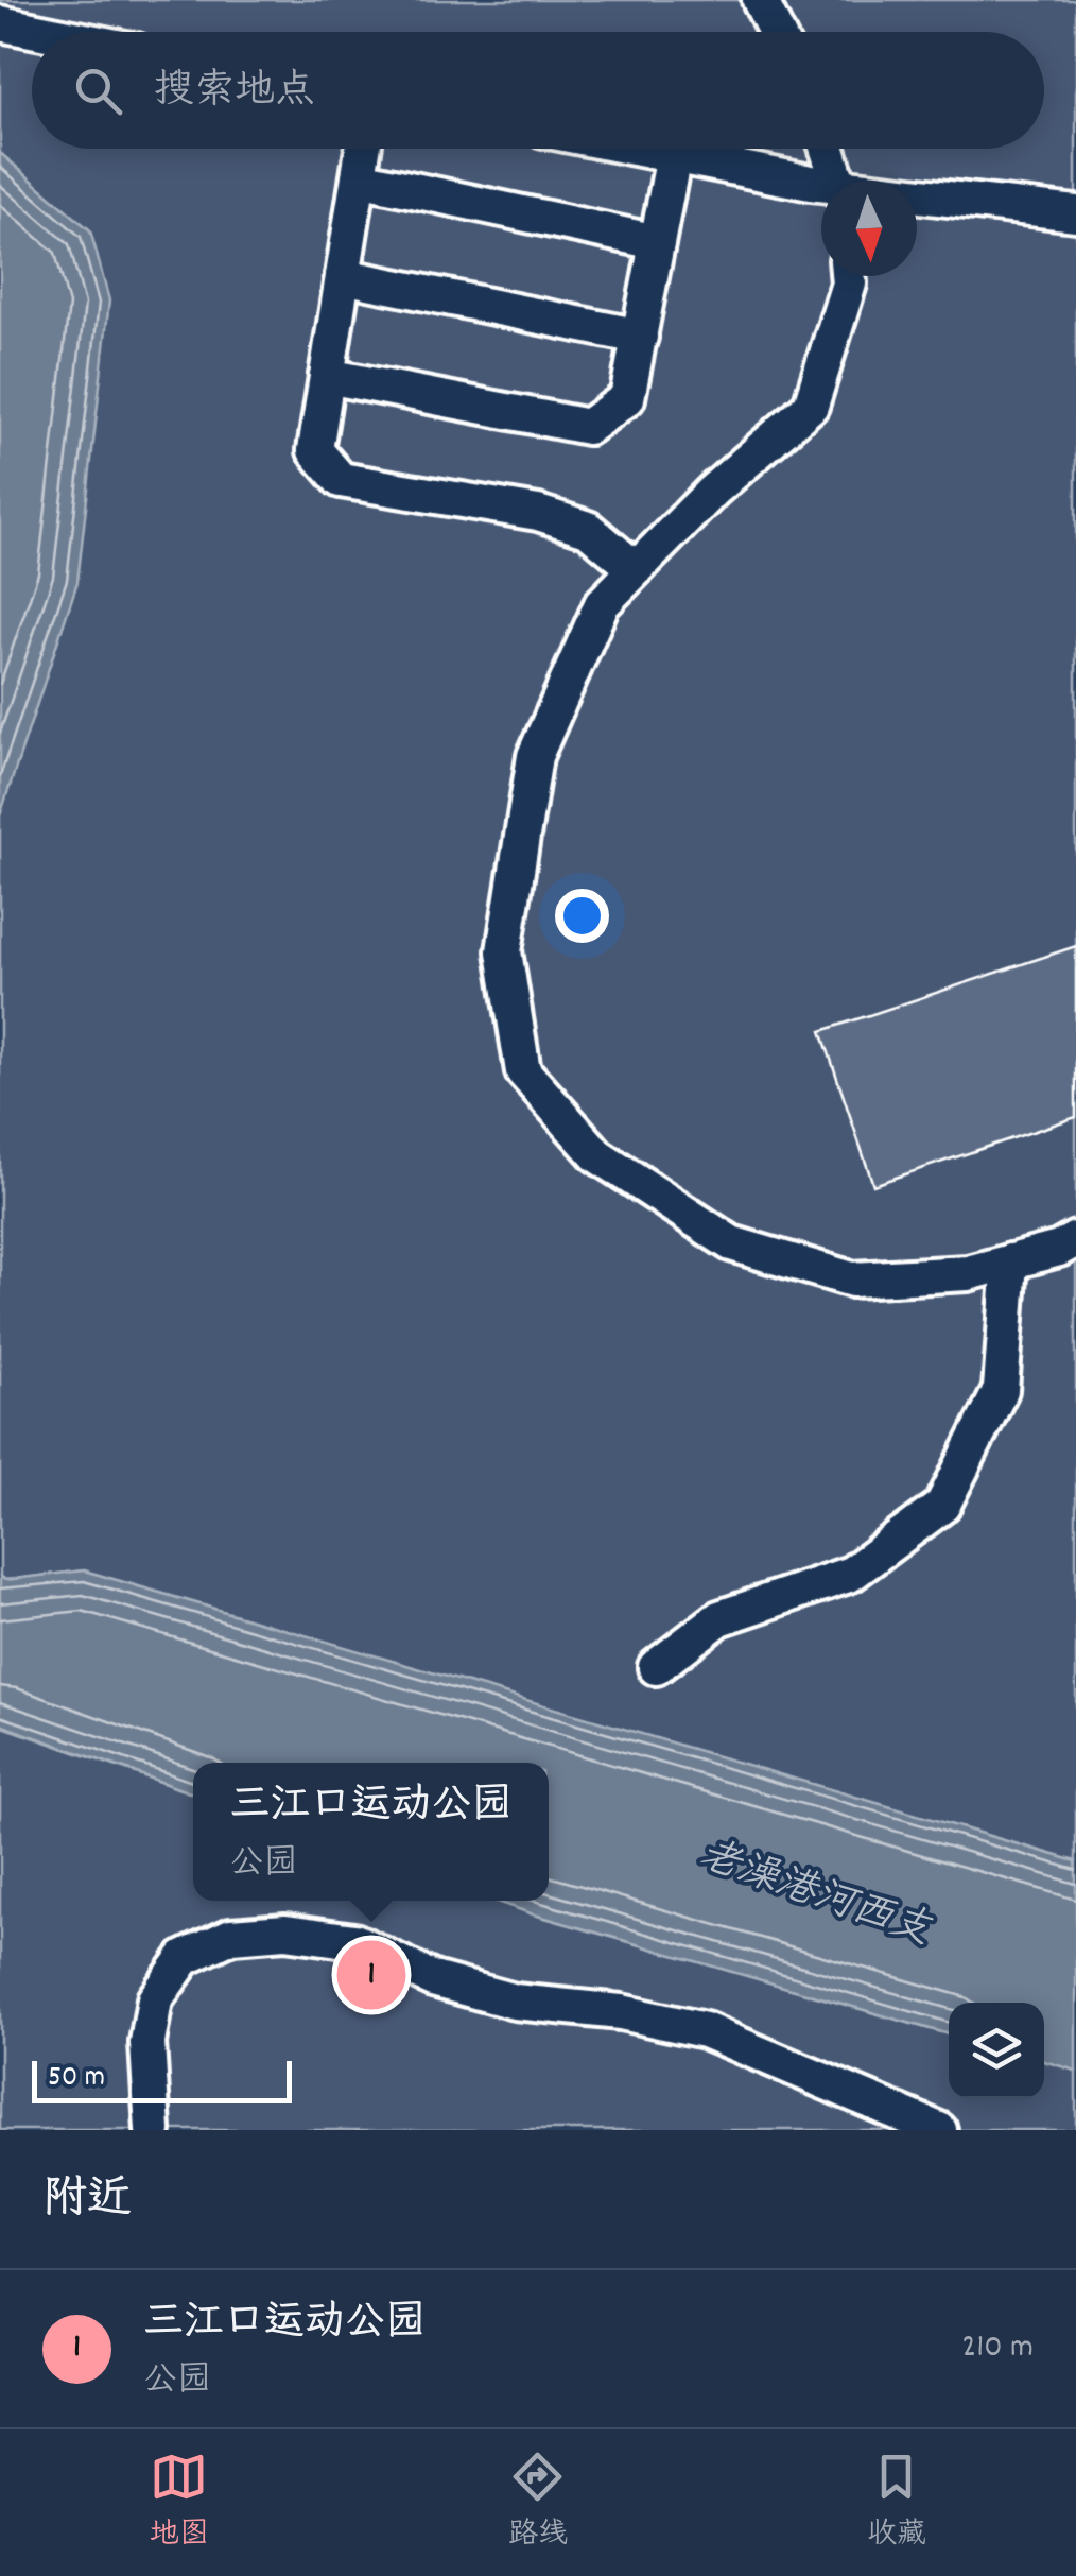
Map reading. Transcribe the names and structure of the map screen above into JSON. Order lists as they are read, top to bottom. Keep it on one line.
{"water":["老澡港河西支"],"scale_bar":"50 m","north":"bottom","page":{"search":"搜索地点","popup":["三江口运动公园","公园"],"pins":"1","scale":"50 m","heading":"附近","list":[{"mark":"1","name":"三江口运动公园","note":"公园","value":"210 m"}],"nav":["地图","路线","收藏"]}}
